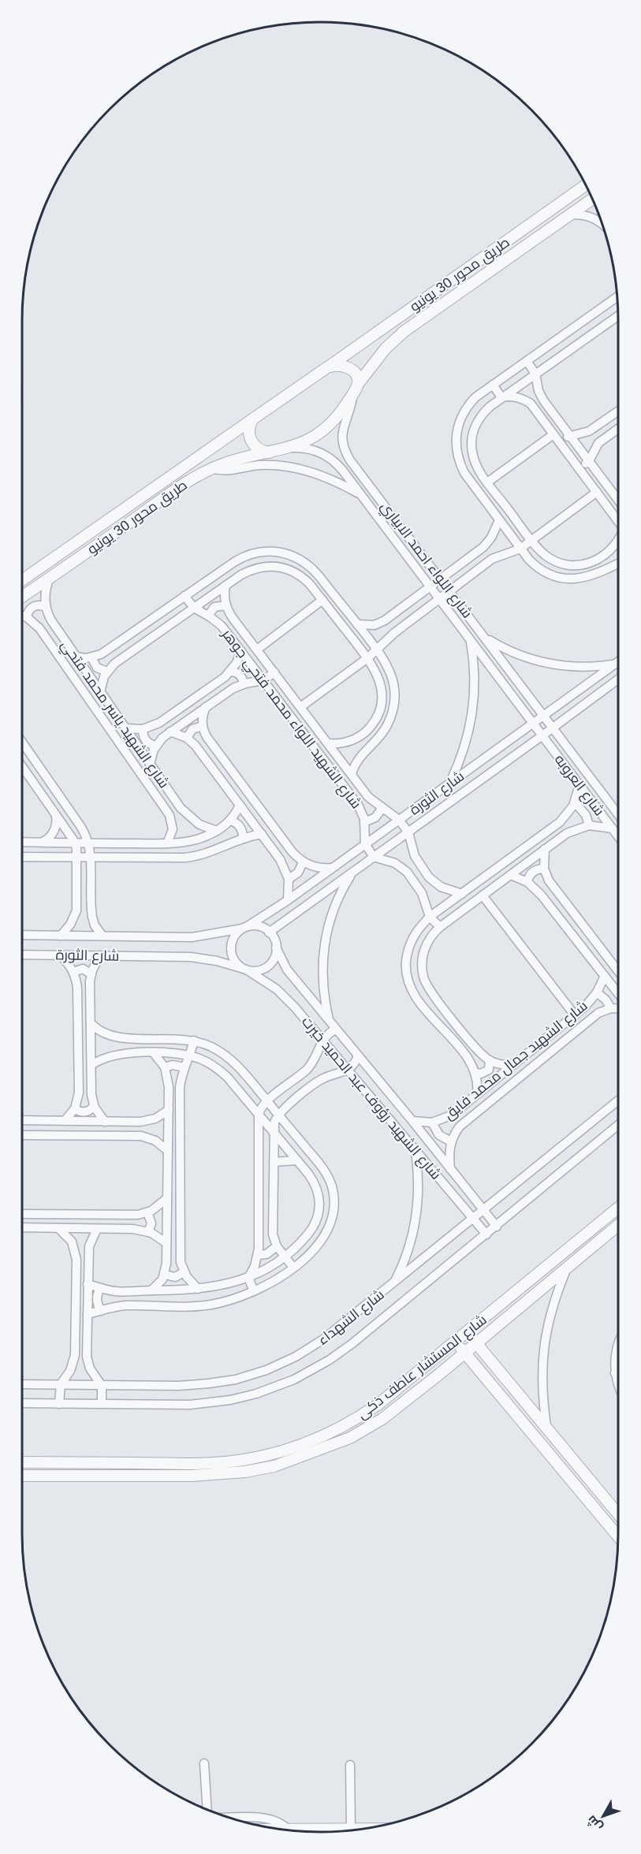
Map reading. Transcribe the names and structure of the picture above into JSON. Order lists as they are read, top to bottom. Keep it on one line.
{"streets":{"street":["طريق محور 30 يونيو","شارع اللواء احمد الابياري","شارع الشهيد ياسر محمد فتحي","شارع الشهيد اللواء محمد فتحي جوهر","شارع العروبه","شارع الثورة","شارع الشهيد جمال محمد فايق","شارع الشهيد رؤوف عبد الحميد خيرت","شارع الشهداء","شارع المستشار عاطف ذكى"]},"crossings":[["طريق محور 30 يونيو","شارع اللواء احمد الابياري"],["شارع اللواء احمد الابياري","شارع العروبه"],["شارع اللواء احمد الابياري","شارع الثورة"],["شارع الشهيد اللواء محمد فتحي جوهر","شارع الثورة"],["شارع العروبه","شارع الثورة"],["شارع الثورة","شارع الشهيد رؤوف عبد الحميد خيرت"],["شارع الشهيد جمال محمد فايق","شارع الشهيد رؤوف عبد الحميد خيرت"],["شارع الشهيد رؤوف عبد الحميد خيرت","شارع الشهداء"]],"north":"bottom left"}
